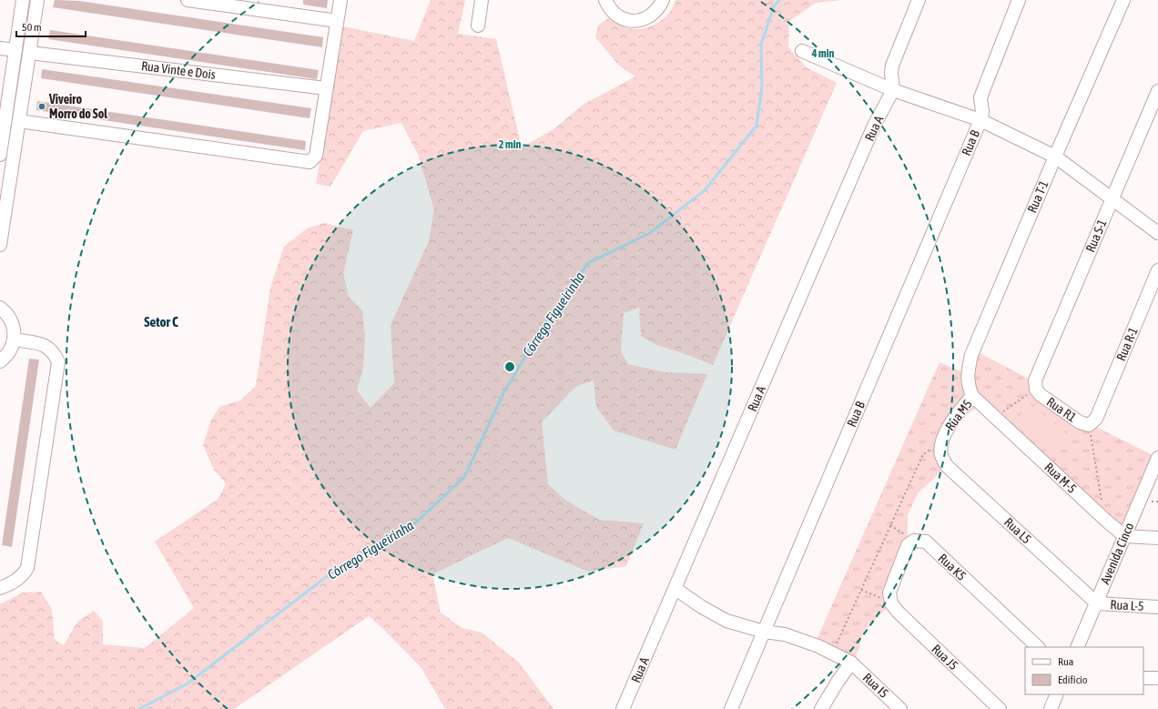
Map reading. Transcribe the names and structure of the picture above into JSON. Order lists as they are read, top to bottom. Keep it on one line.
{"streets":{"street":["Rua Vinte e Dois","Rua A","Rua B","Rua T-1","Rua S-1","Rua R-1","Rua R1","Rua M5","Rua M-5","Rua L5","Avenida Cinco","Rua K5","Rua L-5","Rua J5","Rua I5"]},"crossings":[["Rua A","Rua B"],["Rua A","Rua I5"],["Rua B","Rua T-1"],["Rua B","Rua S-1"],["Rua B","Rua I5"],["Rua T-1","Rua M5"],["Rua T-1","Rua M-5"],["Rua S-1","Rua R1"],["Rua R-1","Rua R1"],["Rua M5","Rua M-5"],["Rua M5","Rua L5"],["Rua M-5","Avenida Cinco"],["Rua L5","Avenida Cinco"],["Rua L5","Rua L-5"],["Avenida Cinco","Rua L-5"]],"districts":["Setor C"],"water":["Córrego Figueirinha"],"places":["Viveiro Morro do Sol"],"legend":["Rua","Edifício"],"scale_bar":"50 m","rings":["4 min","2 min"]}
